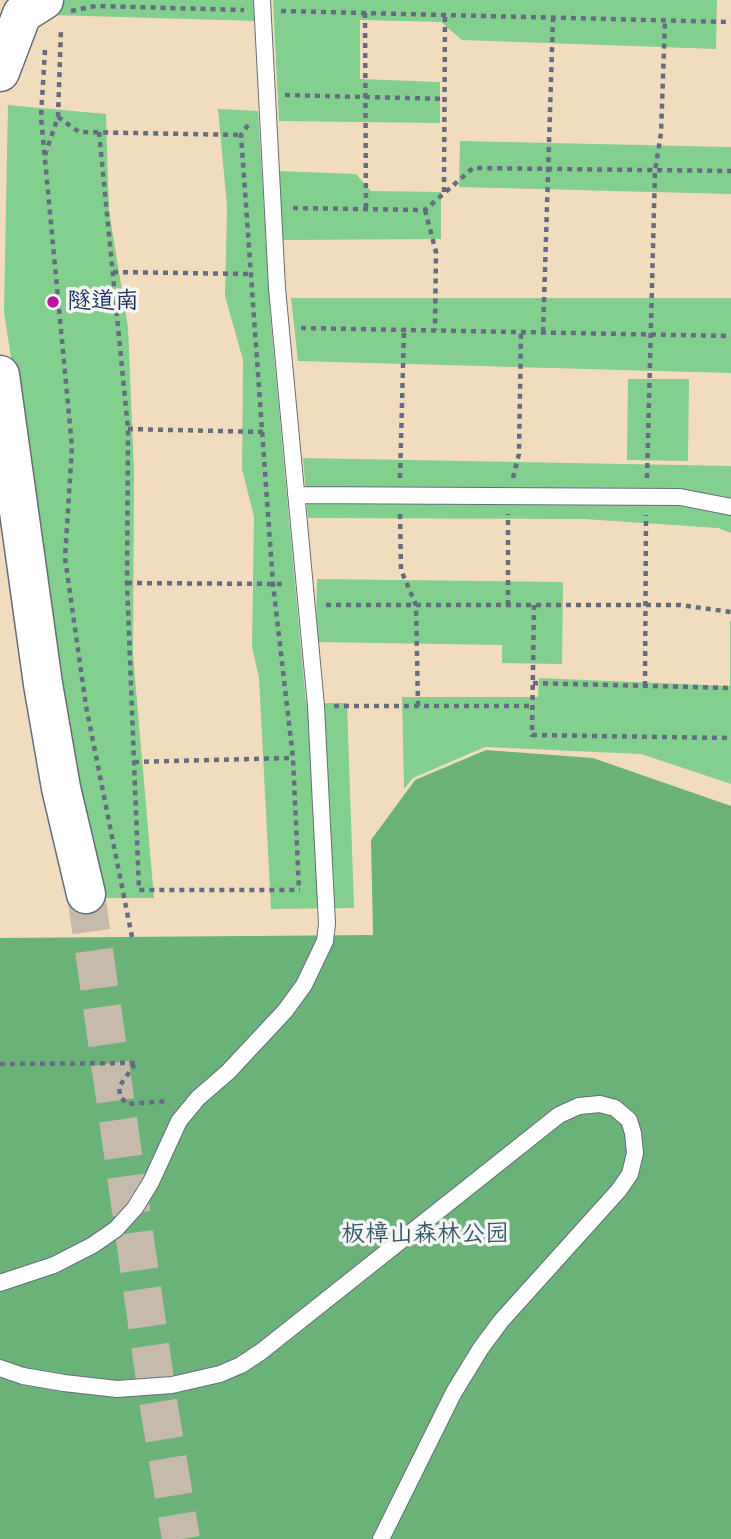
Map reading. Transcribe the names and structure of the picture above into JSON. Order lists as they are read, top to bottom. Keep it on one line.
{"parks":["板樟山森林公园"],"places":["隧道南"]}
